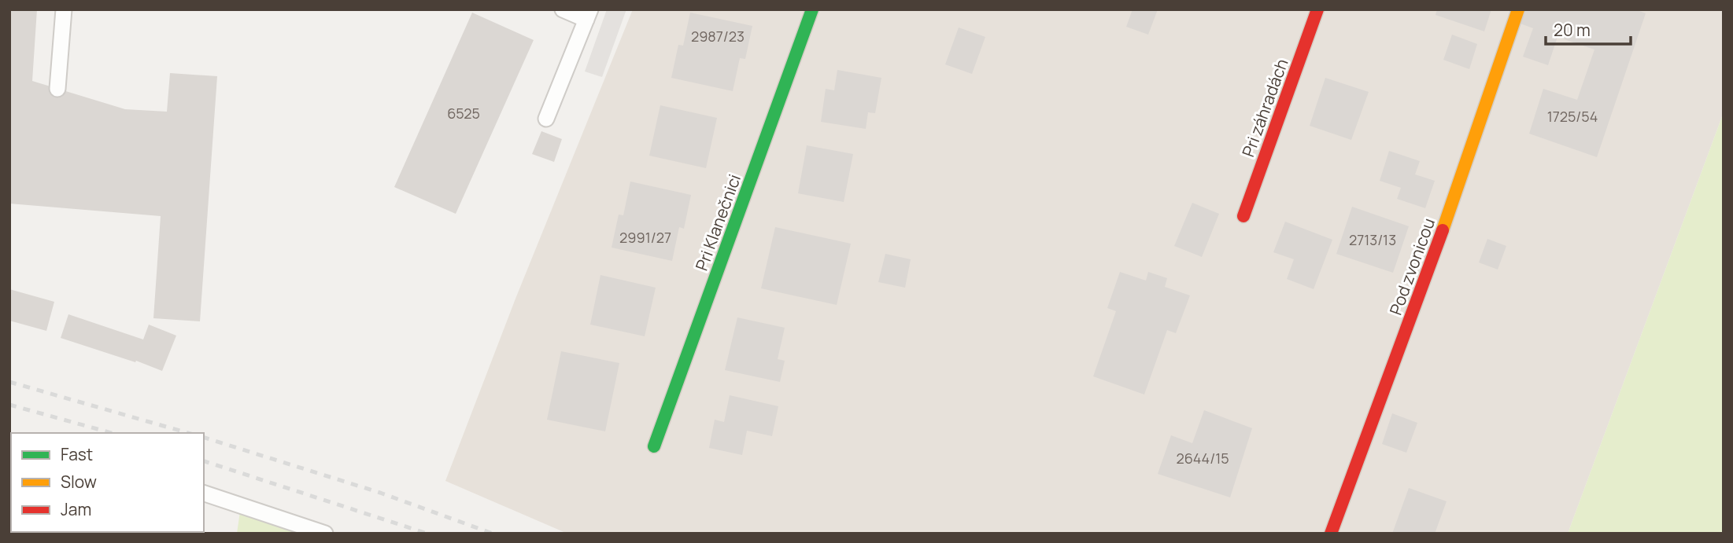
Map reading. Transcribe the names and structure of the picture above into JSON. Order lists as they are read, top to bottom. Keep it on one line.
{"streets":{"street":["Pri záhradách","Pri Klanečnici","Pod zvonicou"]},"house_numbers":["2987/23","6525","1725/54","2991/27","2713/13","2644/15"],"legend":["Fast","Slow","Jam"],"scale_bar":"20 m"}
